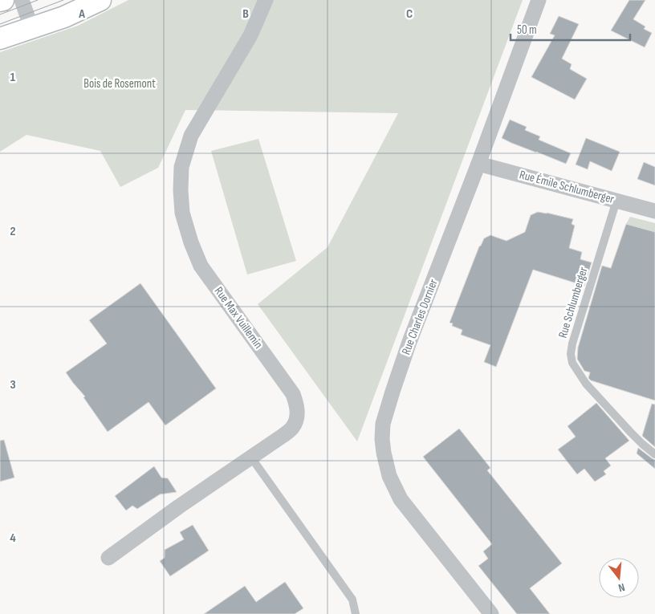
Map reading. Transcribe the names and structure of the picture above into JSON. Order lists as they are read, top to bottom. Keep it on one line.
{"streets":{"street":["Rue Émile Schlumberger","Rue Charles Dornier","Rue Max Vuillemin"],"lane":["Rue Schlumberger"]},"crossings":[["Rue Émile Schlumberger","Rue Schlumberger"],["Rue Émile Schlumberger","Rue Charles Dornier"]],"parks":["Bois de Rosemont"],"scale_bar":"50 m","north":"bottom","grid":{"columns":["A","B","C"],"rows":["1","2","3","4"]}}
